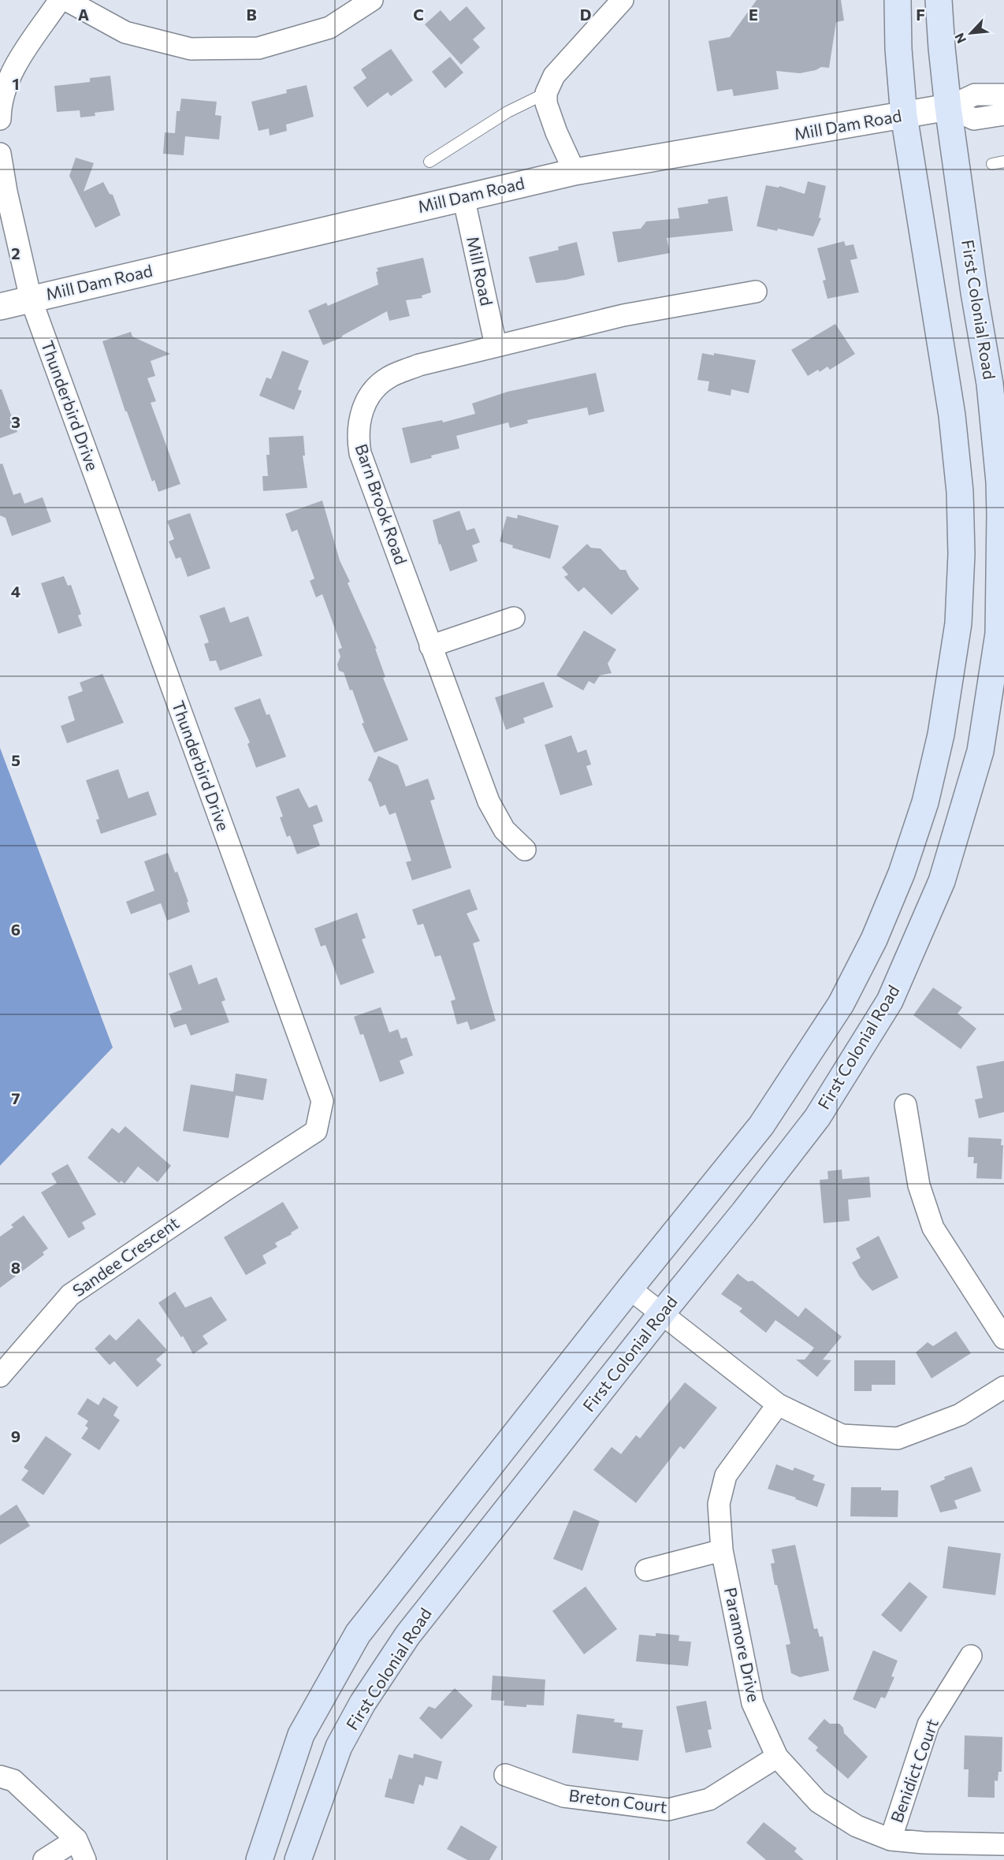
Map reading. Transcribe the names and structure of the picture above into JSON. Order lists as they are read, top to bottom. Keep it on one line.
{"streets":{"main road":["First Colonial Road"],"street":["Mill Dam Road","Mill Road","Thunderbird Drive","Barn Brook Road","Sandee Crescent","Paramore Drive","Benidict Court","Breton Court"]},"crossings":[["Mill Dam Road","Mill Road"],["Mill Dam Road","First Colonial Road"],["Mill Dam Road","Thunderbird Drive"],["Mill Road","Barn Brook Road"],["Thunderbird Drive","Sandee Crescent"],["Paramore Drive","Benidict Court"],["Paramore Drive","Breton Court"]],"north":"bottom left","grid":{"columns":["A","B","C","D","E","F"],"rows":["1","2","3","4","5","6","7","8","9"]}}
